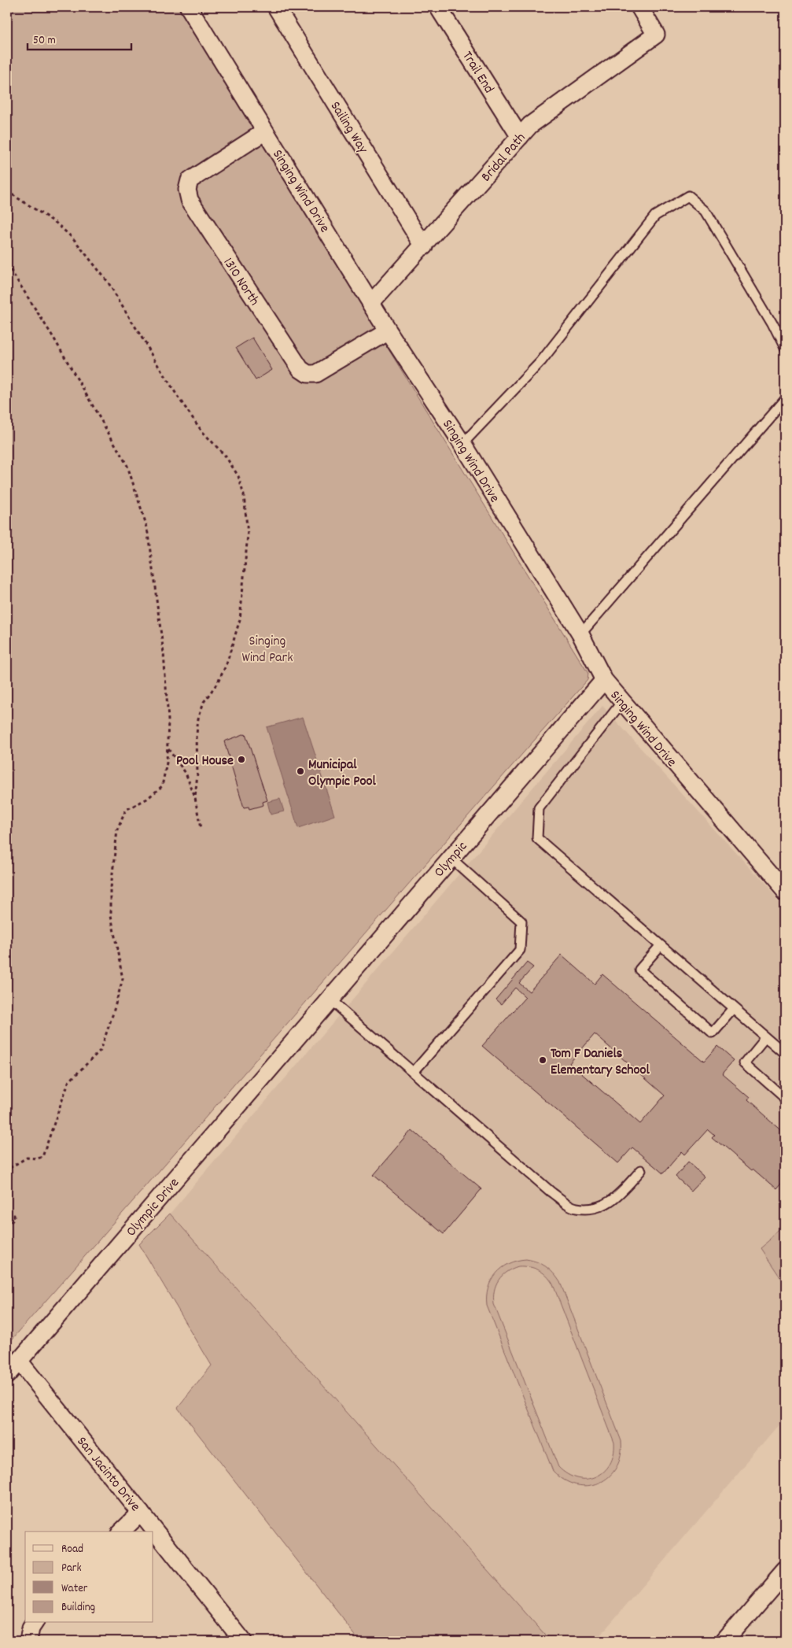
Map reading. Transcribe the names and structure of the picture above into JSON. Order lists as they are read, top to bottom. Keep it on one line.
{"streets":{"street":["Trail End","Sailing Way","Bridal Path","Singing Wind Drive","1310 North","Olympic","Olympic Drive","San Jacinto Drive"]},"crossings":[["Trail End","Bridal Path"],["Sailing Way","Bridal Path"],["Bridal Path","Singing Wind Drive"],["Singing Wind Drive","1310 North"],["Singing Wind Drive","Olympic"],["Olympic","Olympic Drive"],["Olympic Drive","San Jacinto Drive"]],"parks":["Singing Wind Park"],"places":["Pool House","Municipal Olympic Pool","Tom F Daniels Elementary School"],"legend":["Road","Park","Water","Building"],"scale_bar":"50 m"}
